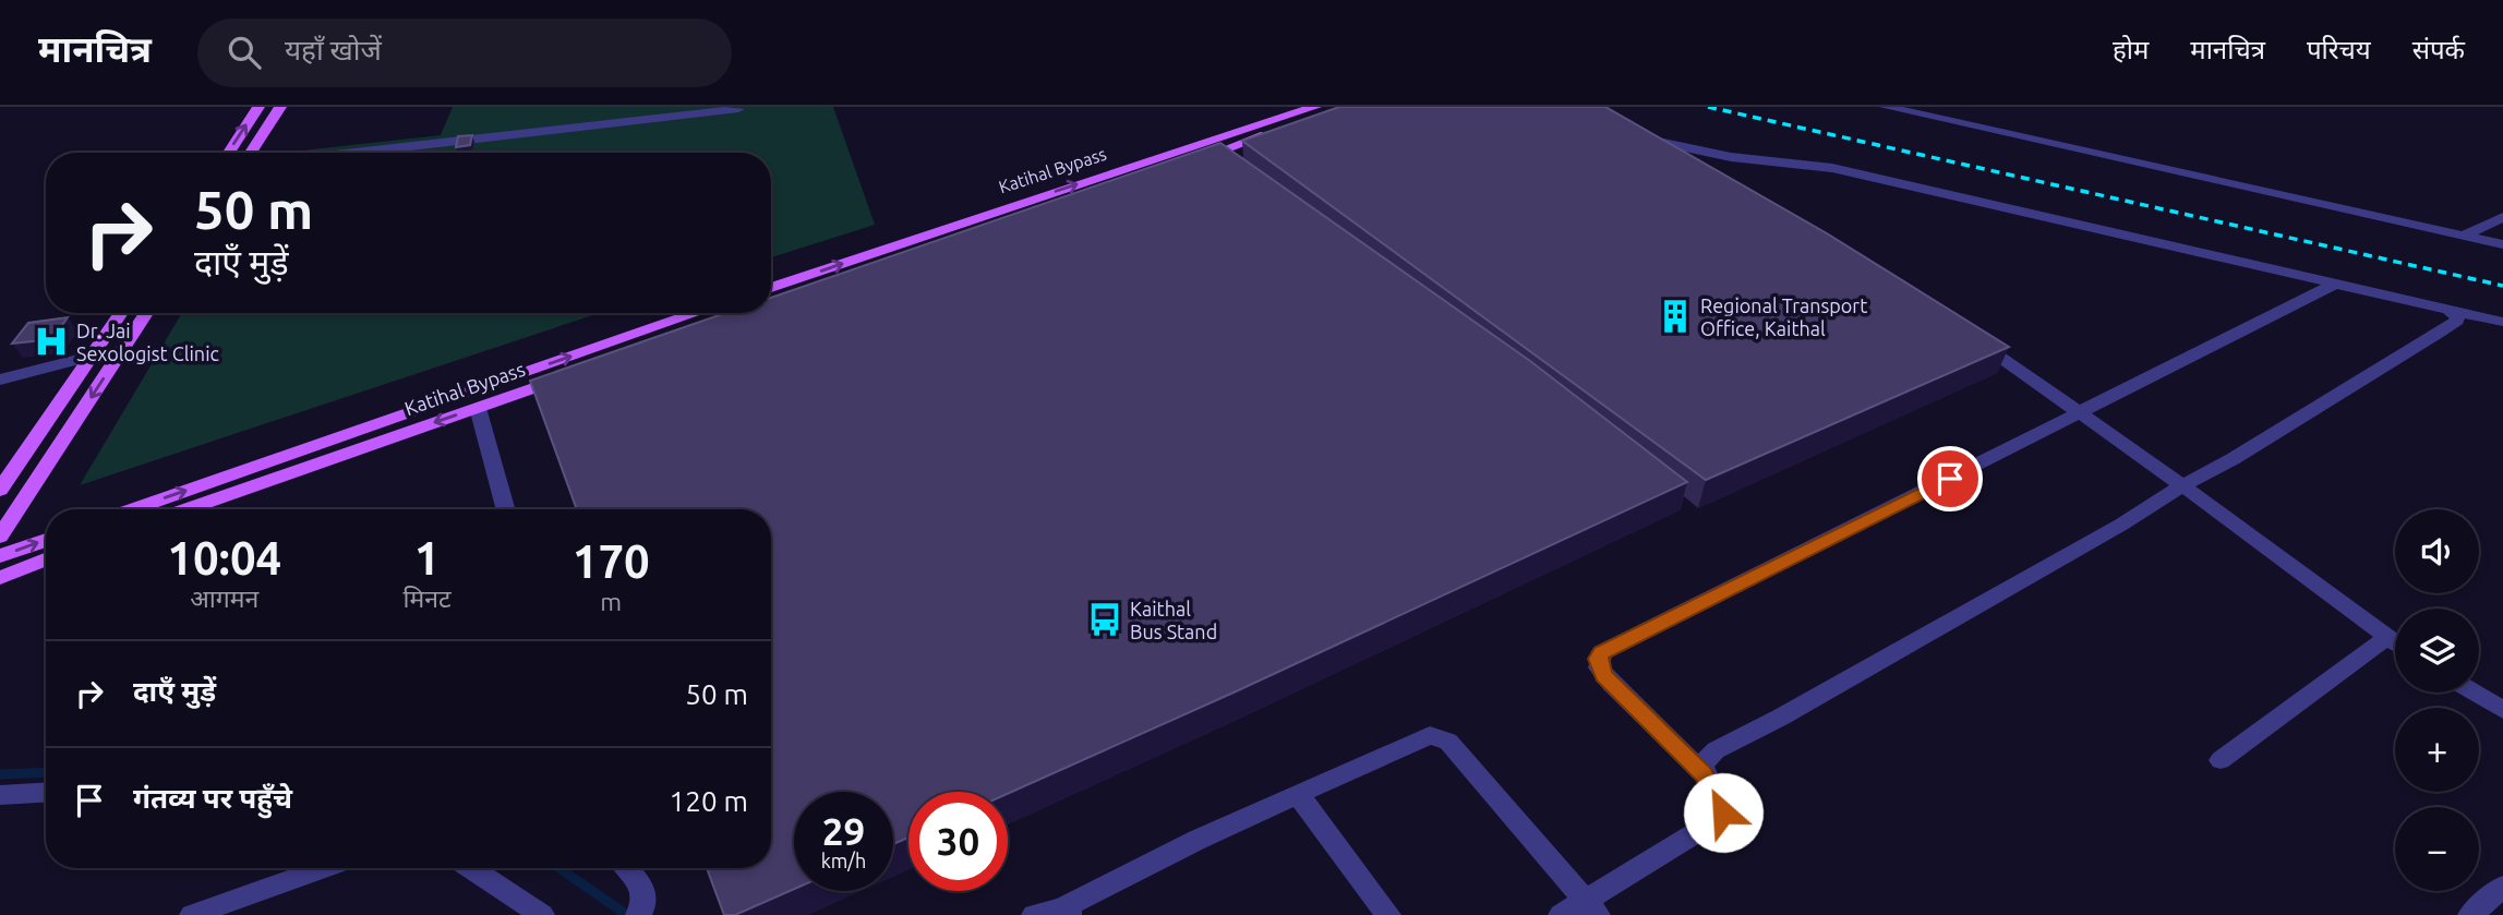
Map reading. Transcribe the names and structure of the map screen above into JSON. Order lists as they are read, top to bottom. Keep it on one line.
{"streets":{"main road":["Katihal Bypass"]},"places":{"building":["Regional Transport Office, Kaithal"],"hospital":["Dr. Jai Sexologist Clinic"],"bus stop":["Kaithal Bus Stand"]},"page":{"header":"मानचित्र","search":"यहाँ खोजें","nav":["होम","मानचित्र","परिचय","संपर्क"],"turn":["50 m","दाएँ मुड़ें"],"map_buttons":["+","−"],"eta":["10:04","आगमन","1","मिनट","170","m"],"list":[{"name":"दाएँ मुड़ें","value":"50 m"},{"name":"गंतव्य पर पहुँचे","value":"120 m"}],"speed":"29 km/h","limit":"30"}}
